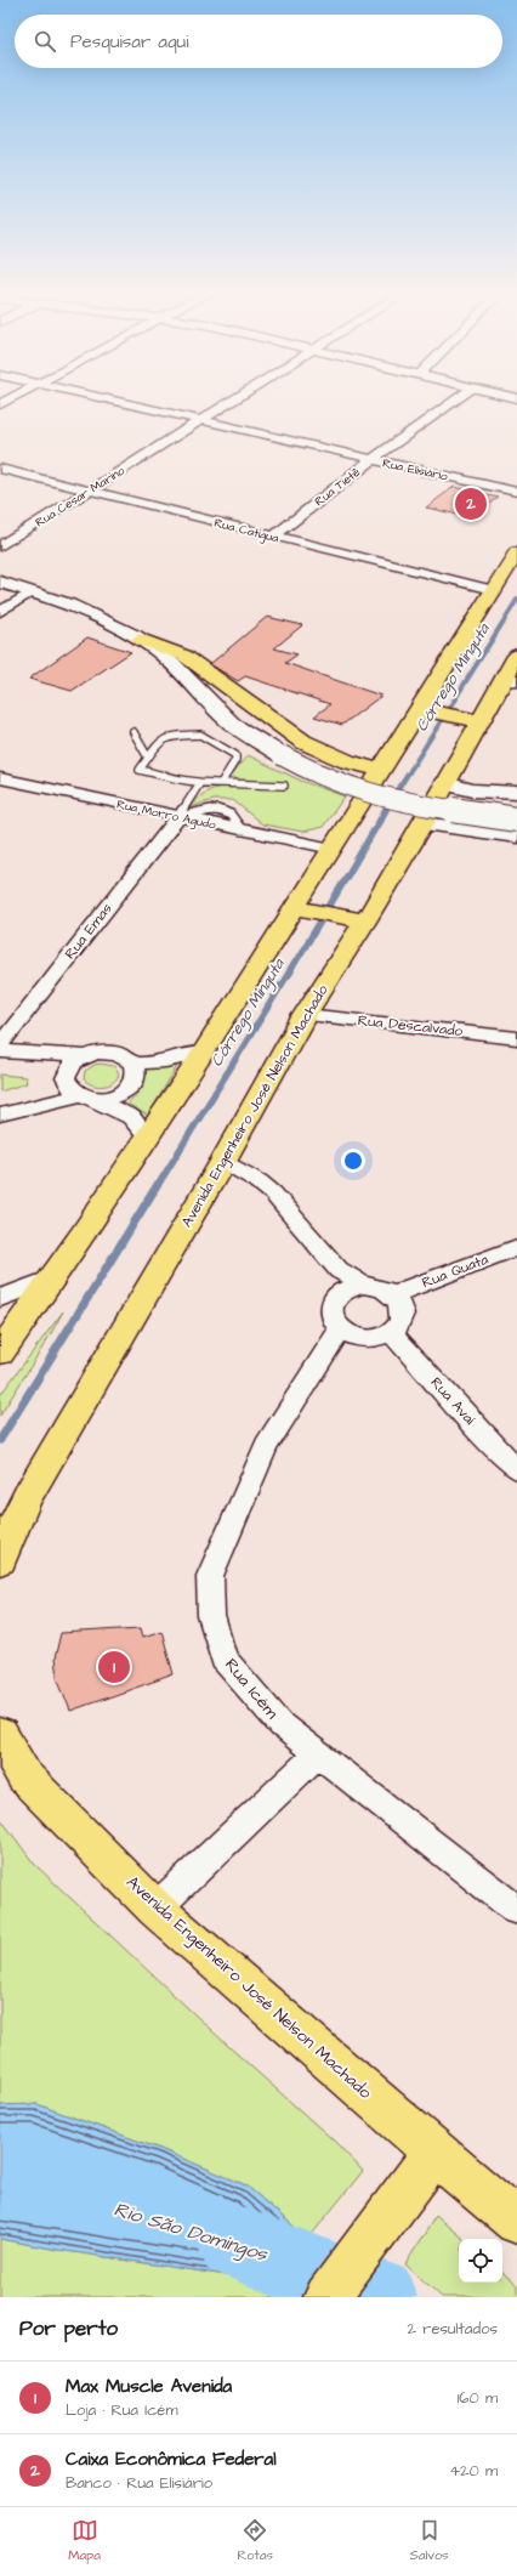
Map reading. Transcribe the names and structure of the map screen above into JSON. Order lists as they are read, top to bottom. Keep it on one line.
{"streets":{"main road":["Avenida Engenheiro José Nelson Machado"],"street":["Rua Elisiário","Rua Tietê","Rua Cesar Marino","Rua Catigua","Rua Morro Agudo","Rua Emas","Rua Descalvado","Rua Quata","Rua Avaí","Rua Icém"]},"crossings":[["Rua Elisiário","Rua Tietê"],["Rua Elisiário","Rua Cesar Marino"],["Rua Tietê","Rua Catigua"],["Rua Cesar Marino","Rua Catigua"],["Rua Morro Agudo","Rua Emas"],["Rua Descalvado","Avenida Engenheiro José Nelson Machado"],["Rua Quata","Rua Avaí"],["Rua Quata","Rua Icém"],["Rua Avaí","Rua Icém"]],"water":["Córrego Minguta","Rio São Domingos"],"page":{"search":"Pesquisar aqui","pins":["2","1"],"heading":["Por perto","2 resultados"],"list":[{"mark":"1","name":"Max Muscle Avenida","note":"Loja · Rua Icém","value":"160 m"},{"mark":"2","name":"Caixa Econômica Federal","note":"Banco · Rua Elisiário","value":"420 m"}],"nav":["Mapa","Rotas","Salvos"]}}
